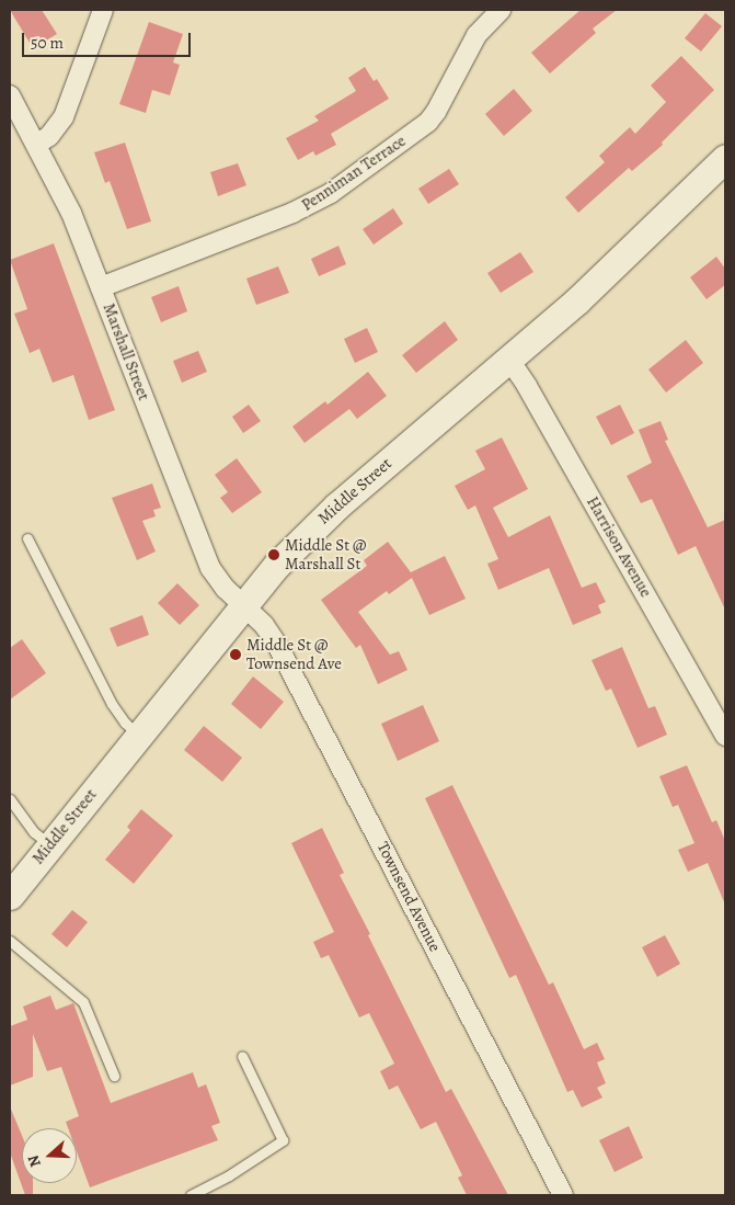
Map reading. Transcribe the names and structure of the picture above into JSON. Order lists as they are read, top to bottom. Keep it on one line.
{"streets":{"street":["Penniman Terrace","Marshall Street","Middle Street","Harrison Avenue","Townsend Avenue"]},"crossings":[["Penniman Terrace","Marshall Street"],["Marshall Street","Middle Street"],["Marshall Street","Townsend Avenue"],["Middle Street","Harrison Avenue"],["Middle Street","Townsend Avenue"]],"places":["Middle St @ Marshall St","Middle St @ Townsend Ave"],"scale_bar":"50 m","north":"left"}
